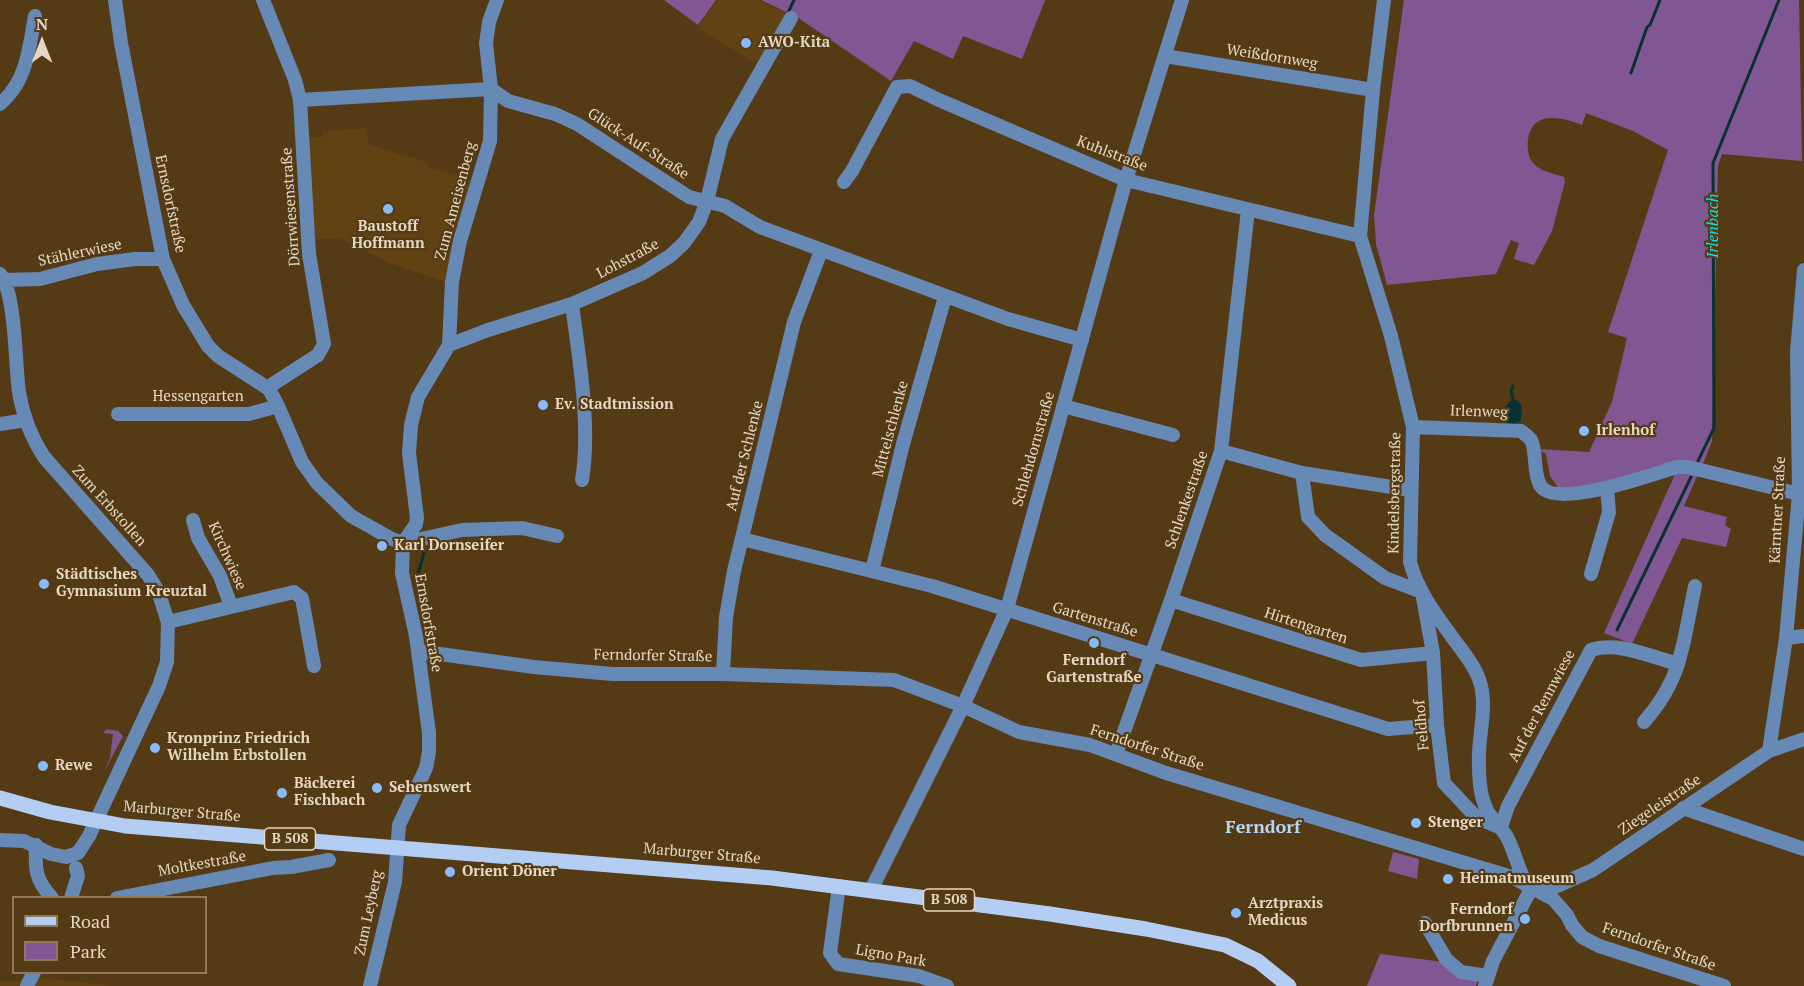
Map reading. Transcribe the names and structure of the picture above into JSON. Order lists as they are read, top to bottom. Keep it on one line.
{"streets":{"main road":["Marburger Straße","B 508"],"street":["Weißdornweg","Glück-Auf-Straße","Kuhlstraße","Zum Ameisenberg","Ernsdorfstraße","Dörrwiesenstraße","Stählerwiese","Lohstraße","Hessengarten","Irlenweg","Mittelschlenke","Schlehdornstraße","Auf der Schlenke","Kindelsbergstraße","Schlenkestraße","Zum Erbstollen","Kärntner Straße","Kirchwiese","Gartenstraße","Hirtengarten","Ferndorfer Straße","Auf der Rennwiese","Feldhof","Ziegeleistraße","Moltkestraße","Zum Leyberg","Ligno Park"]},"crossings":[["Weißdornweg","Schlehdornstraße"],["Weißdornweg","Kindelsbergstraße"],["Glück-Auf-Straße","Zum Ameisenberg"],["Glück-Auf-Straße","Lohstraße"],["Glück-Auf-Straße","Mittelschlenke"],["Glück-Auf-Straße","Schlehdornstraße"],["Glück-Auf-Straße","Auf der Schlenke"],["Kuhlstraße","Schlehdornstraße"],["Kuhlstraße","Kindelsbergstraße"],["Kuhlstraße","Schlenkestraße"],["Zum Ameisenberg","Ernsdorfstraße"],["Zum Ameisenberg","Lohstraße"],["Ernsdorfstraße","Dörrwiesenstraße"],["Ernsdorfstraße","Stählerwiese"],["Ernsdorfstraße","Hessengarten"],["Ernsdorfstraße","Ferndorfer Straße"],["Ernsdorfstraße","Marburger Straße"],["Ernsdorfstraße","Zum Leyberg"],["Stählerwiese","Zum Erbstollen"],["Irlenweg","Kindelsbergstraße"],["Irlenweg","Kärntner Straße"],["Mittelschlenke","Gartenstraße"],["Schlehdornstraße","Gartenstraße"],["Schlehdornstraße","Ferndorfer Straße"],["Schlehdornstraße","Marburger Straße"],["Auf der Schlenke","Gartenstraße"],["Auf der Schlenke","Ferndorfer Straße"],["Kindelsbergstraße","Ferndorfer Straße"],["Kindelsbergstraße","Auf der Rennwiese"],["Kindelsbergstraße","Feldhof"],["Kindelsbergstraße","Ziegeleistraße"],["Schlenkestraße","Gartenstraße"],["Schlenkestraße","Hirtengarten"],["Schlenkestraße","Ferndorfer Straße"],["Zum Erbstollen","Kirchwiese"],["Zum Erbstollen","Marburger Straße"],["Kärntner Straße","Ziegeleistraße"],["Gartenstraße","Feldhof"],["Hirtengarten","Feldhof"],["Ferndorfer Straße","Ziegeleistraße"],["Auf der Rennwiese","Feldhof"],["Marburger Straße","Zum Leyberg"],["Marburger Straße","Ligno Park"]],"districts":["Ferndorf"],"water":["Irlenbach"],"places":["AWO-Kita","Baustoff Hoffmann","Ev. Stadtmission","Irlenhof","Karl Dornseifer","Städtisches Gymnasium Kreuztal","Ferndorf Gartenstraße","Kronprinz Friedrich Wilhelm Erbstollen","Rewe","Sehenswert","Bäckerei Fischbach","Stenger","Orient Döner","Heimatmuseum","Arztpraxis Medicus","Ferndorf Dorfbrunnen"],"legend":["Road","Park"],"north":"top"}
